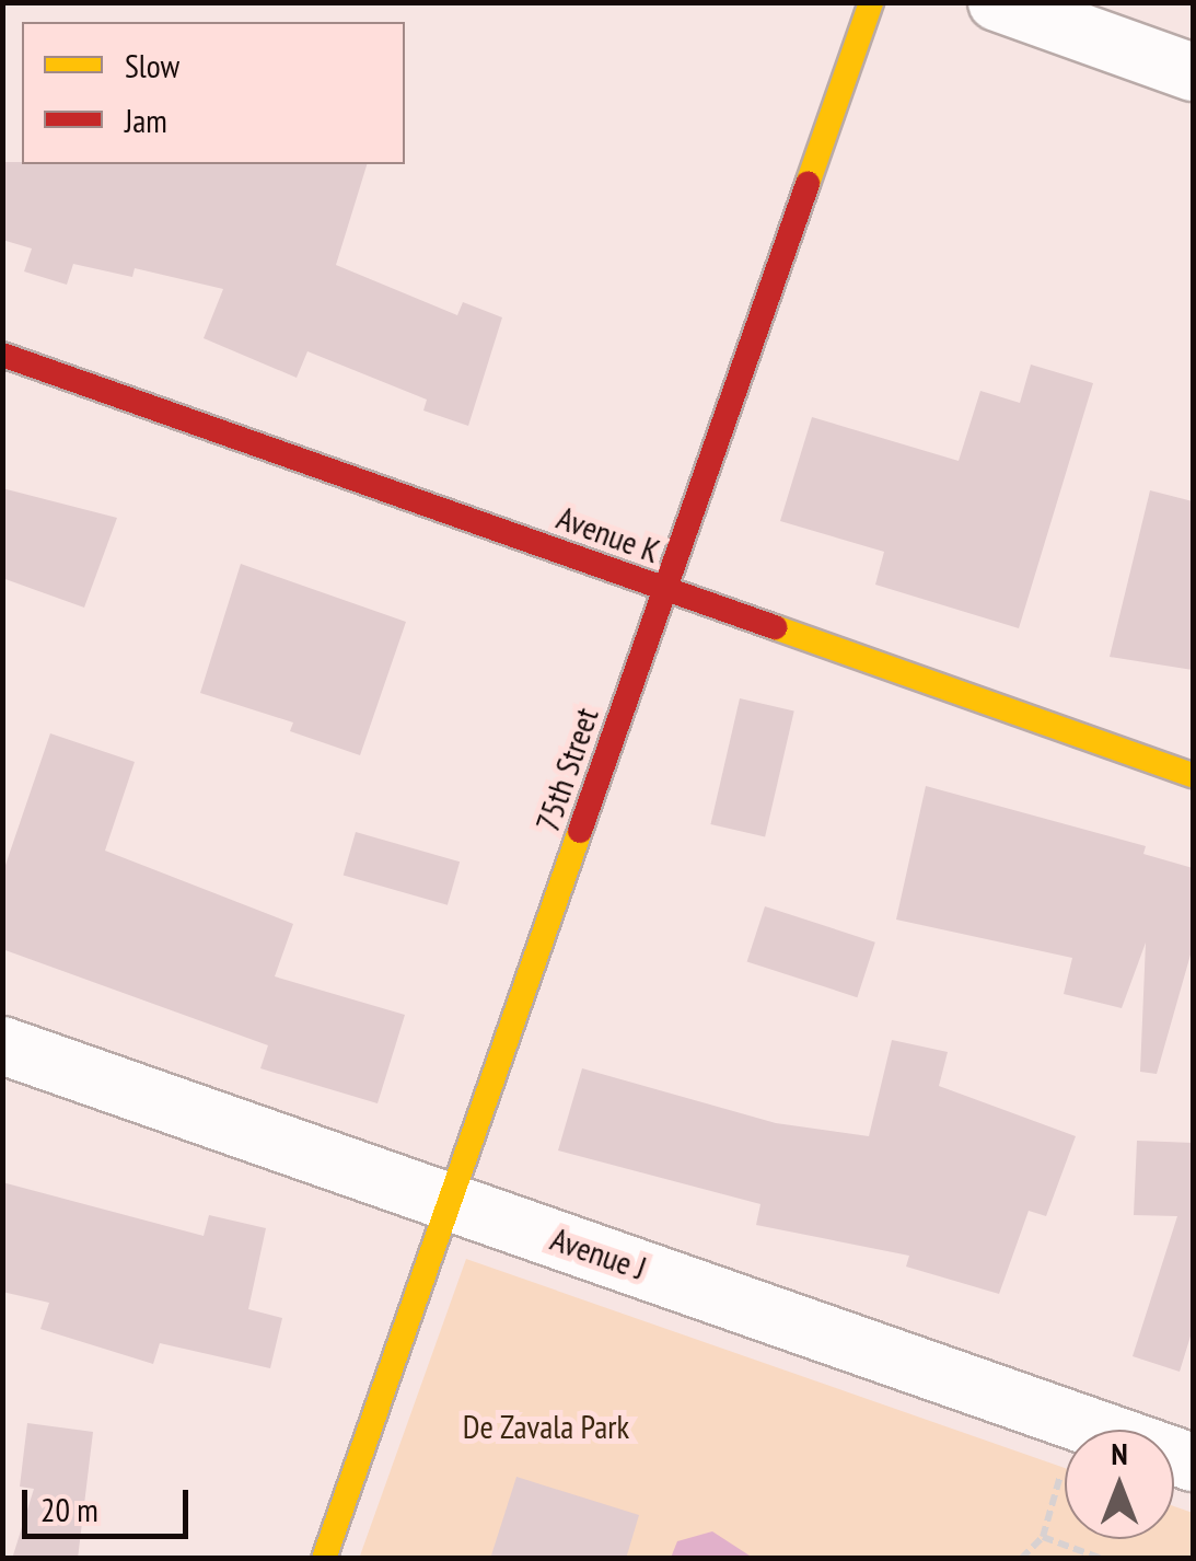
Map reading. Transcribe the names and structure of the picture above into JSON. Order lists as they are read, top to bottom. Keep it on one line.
{"streets":{"main road":["Avenue K","75th Street"],"street":["Avenue J"]},"crossings":[["Avenue K","75th Street"],["75th Street","Avenue J"]],"parks":["De Zavala Park"],"legend":["Slow","Jam"],"scale_bar":"20 m","north":"top"}
